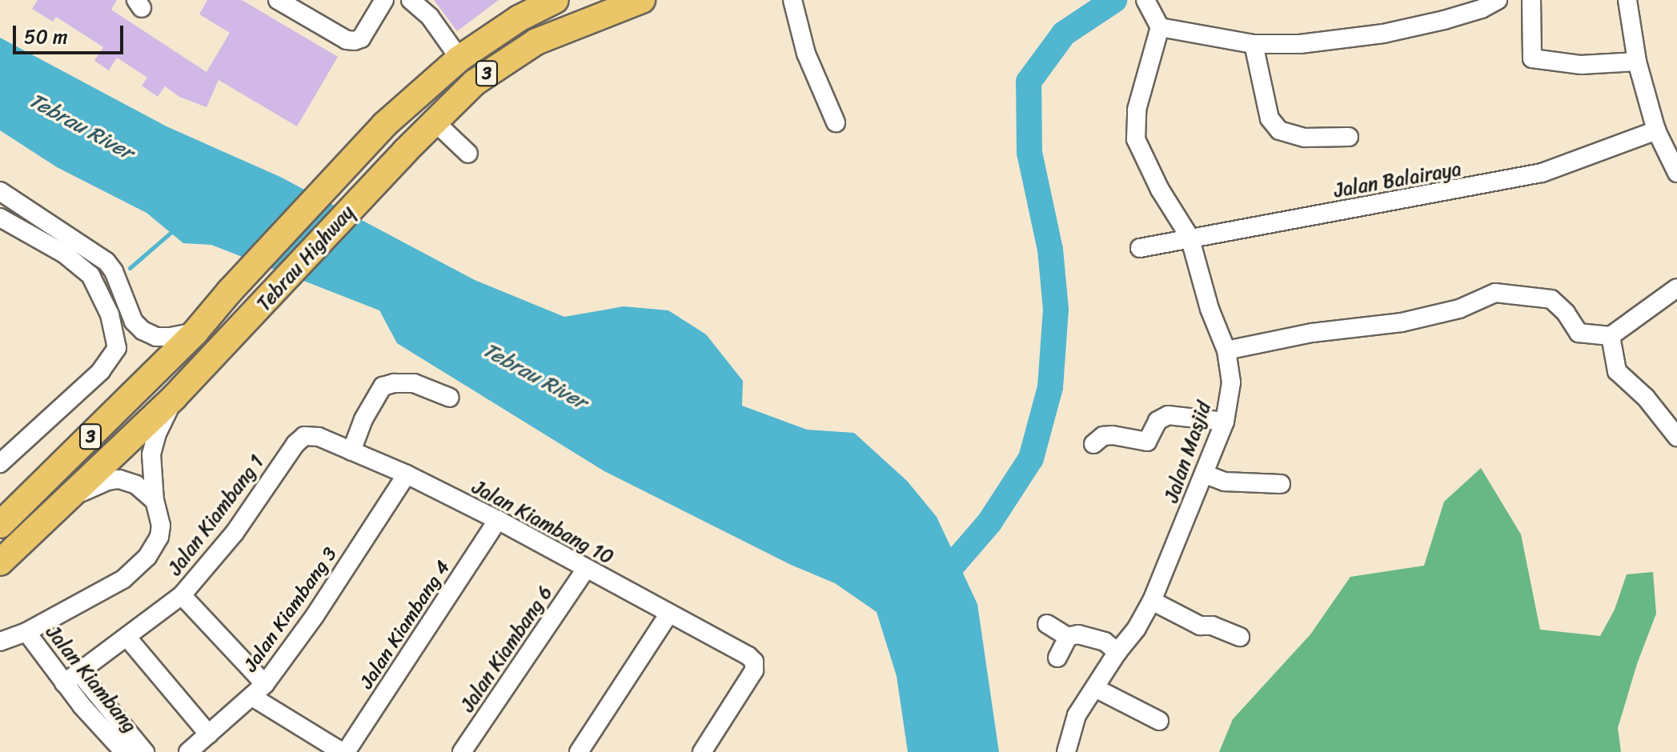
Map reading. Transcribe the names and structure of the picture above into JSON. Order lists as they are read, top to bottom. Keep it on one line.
{"streets":{"highway":["3","Tebrau Highway"],"street":["Jalan Balairaya","Jalan Masjid","Jalan Kiambang 1","Jalan Kiambang 10","Jalan Kiambang 3","Jalan Kiambang 4","Jalan Kiambang 6","Jalan Kiambang"]},"crossings":[["Jalan Balairaya","Jalan Masjid"],["Jalan Kiambang 1","Jalan Kiambang 10"],["Jalan Kiambang 1","Jalan Kiambang"],["Jalan Kiambang 10","Jalan Kiambang 3"],["Jalan Kiambang 10","Jalan Kiambang 4"],["Jalan Kiambang 10","Jalan Kiambang 6"]],"water":["Tebrau River"],"scale_bar":"50 m"}
